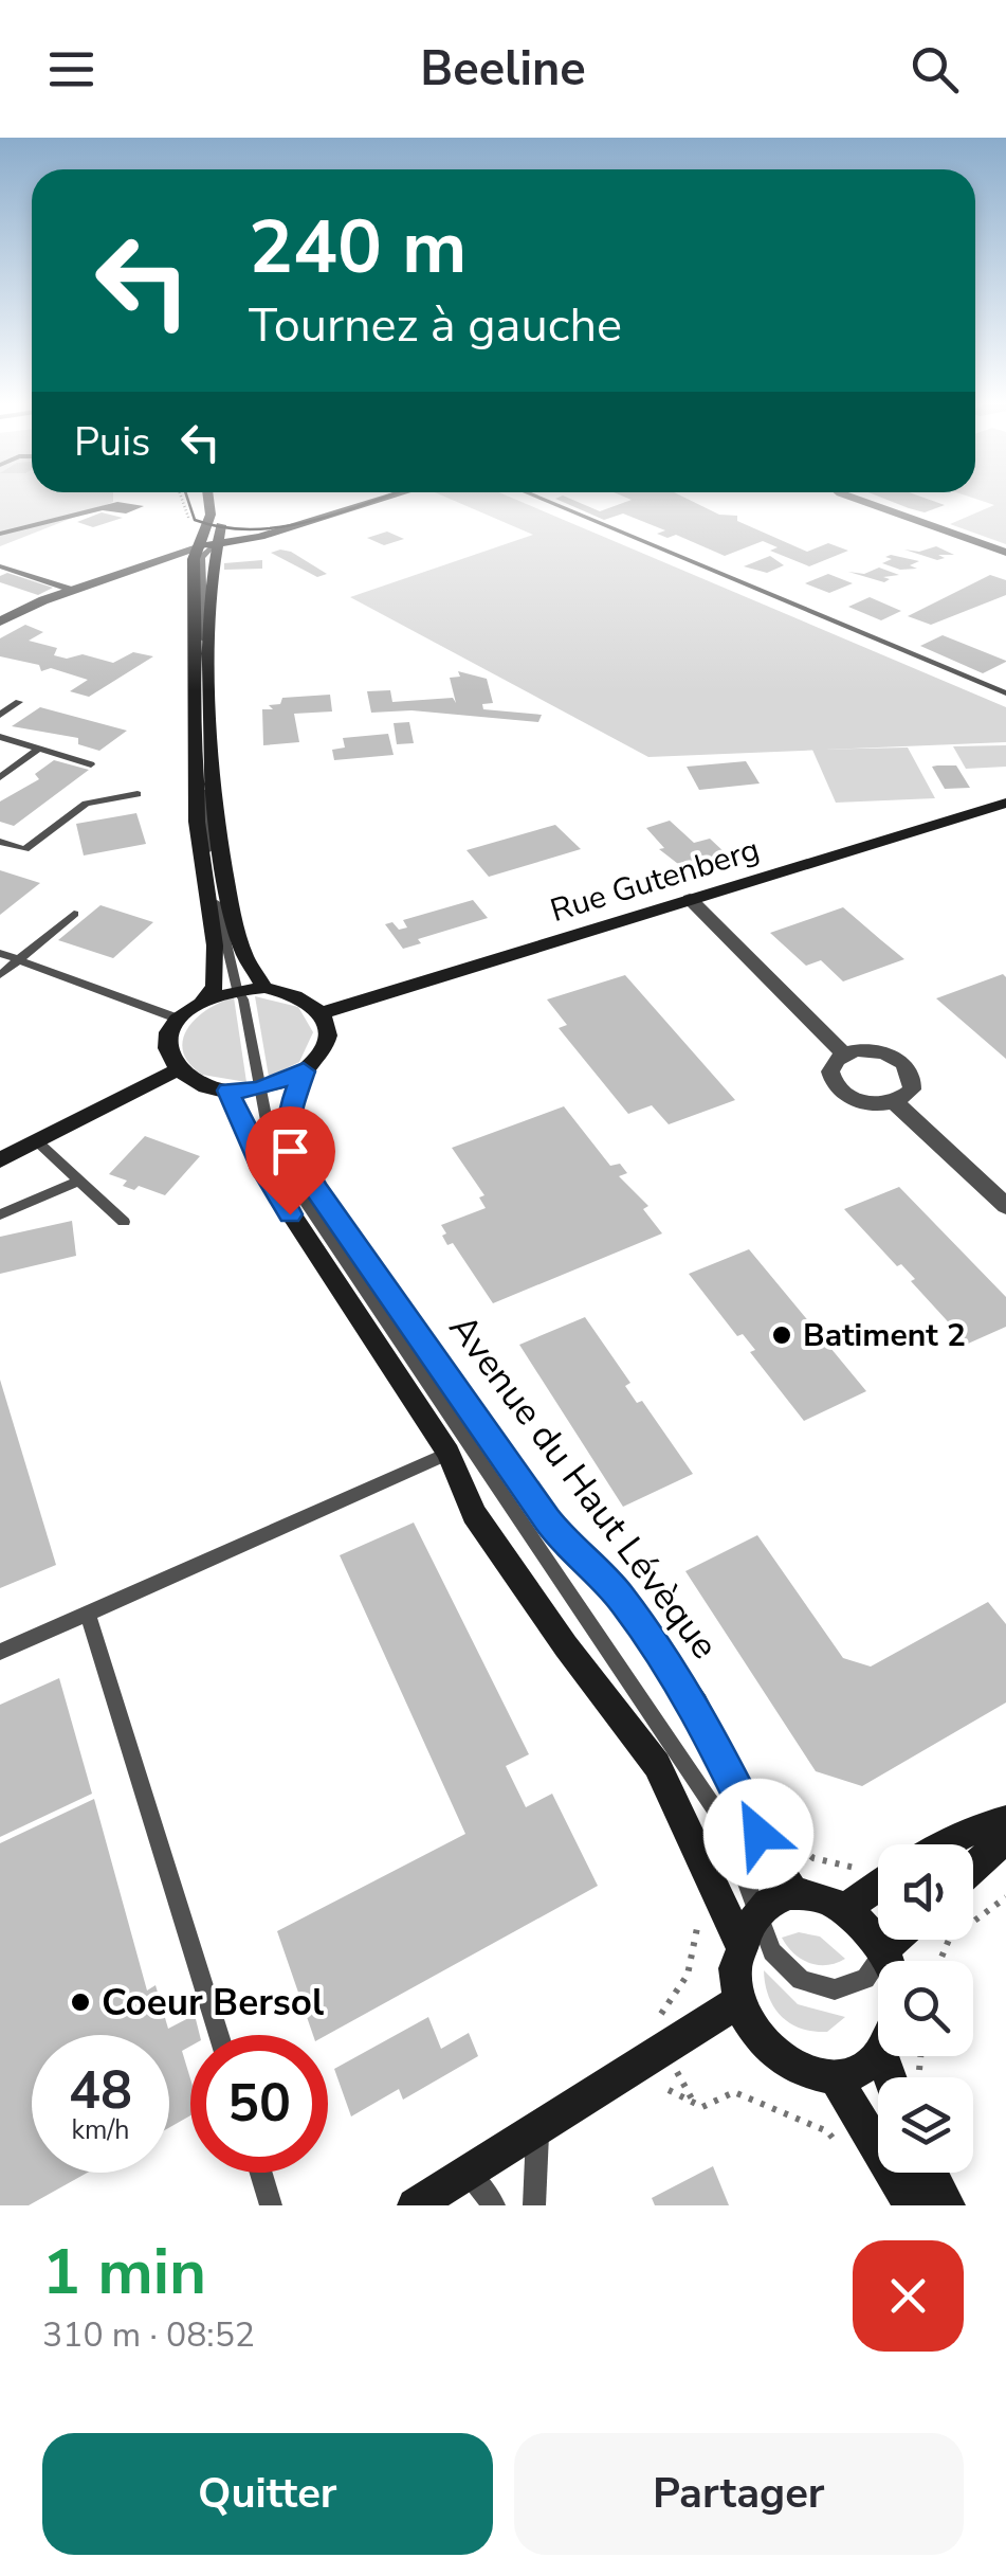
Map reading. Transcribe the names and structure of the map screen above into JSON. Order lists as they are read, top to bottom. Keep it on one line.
{"streets":{"main road":["Rue Gutenberg","Avenue du Haut Lévèque"]},"crossings":[["Rue Gutenberg","Avenue du Haut Lévèque"]],"places":["Batiment 2","Coeur Bersol"],"page":{"header":"Beeline","turn":["240 m","Tournez à gauche"],"then":"Puis","speed":"48 km/h","limit":"50","heading":["1 min","310 m · 08:52"],"buttons":["Quitter","Partager"]}}
